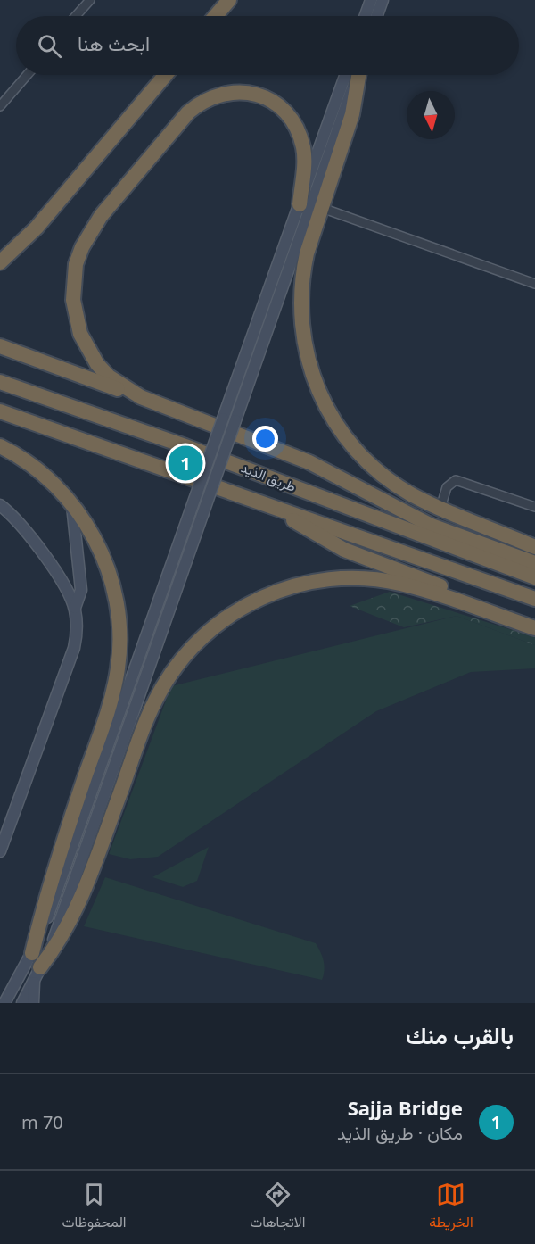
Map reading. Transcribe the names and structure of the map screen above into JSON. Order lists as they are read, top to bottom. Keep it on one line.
{"streets":{"highway":["طريق الذيد"]},"north":"bottom","page":{"search":"ابحث هنا","pins":"1","heading":"بالقرب منك","list":[{"mark":"1","name":"Sajja Bridge","note":"مكان · طريق الذيد","value":"70 m"}],"nav":["الخريطة","الاتجاهات","المحفوظات"]}}
